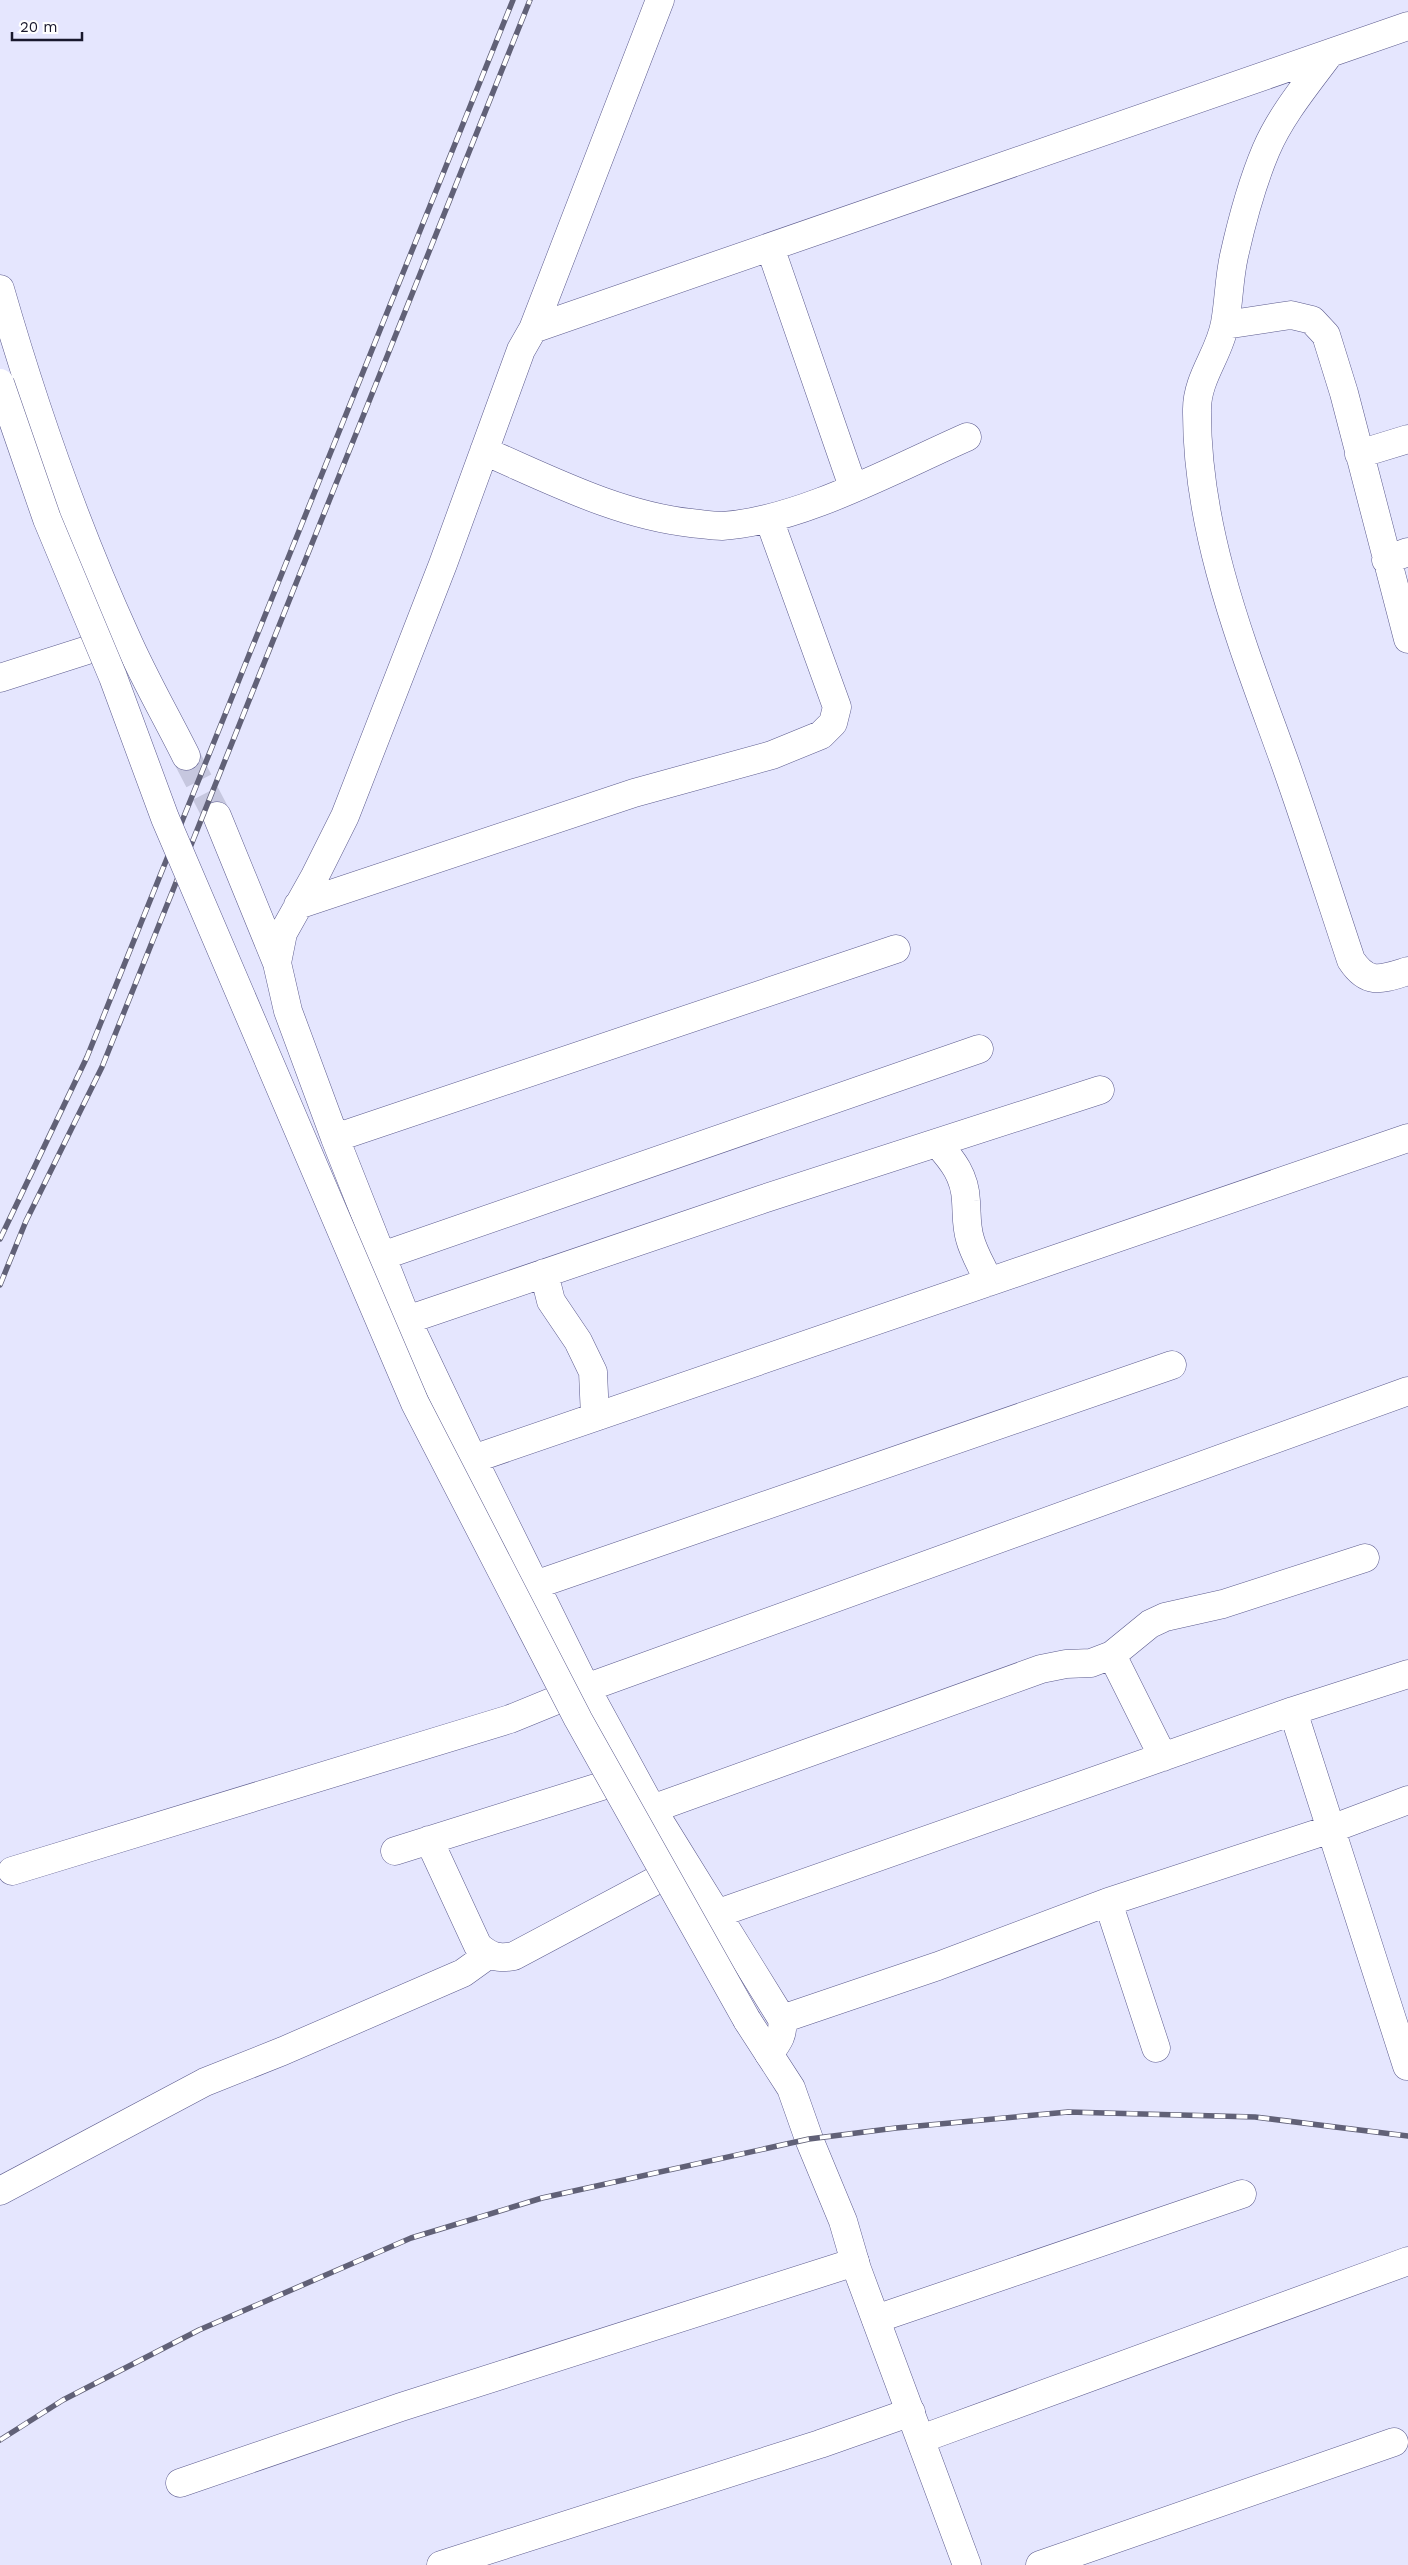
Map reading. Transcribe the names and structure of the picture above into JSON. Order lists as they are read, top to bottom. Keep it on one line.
{"scale_bar":"20 m"}
